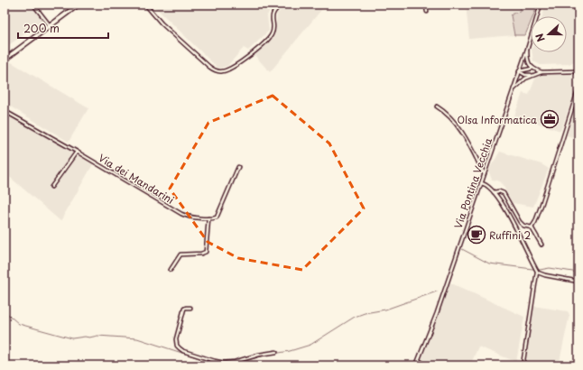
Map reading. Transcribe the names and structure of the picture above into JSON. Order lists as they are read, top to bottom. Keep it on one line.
{"streets":{"street":["Via dei Mandarini","Via Pontina Vecchia"]},"places":{"office":["Olsa Informatica"],"cafe":["Ruffini 2"]},"scale_bar":"200 m","north":"left"}
